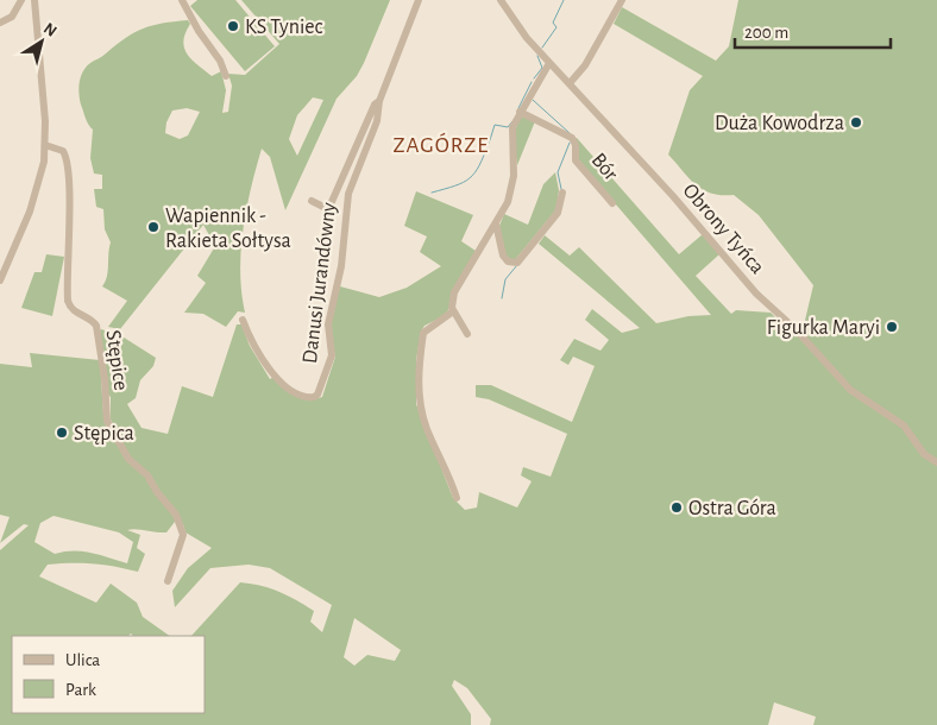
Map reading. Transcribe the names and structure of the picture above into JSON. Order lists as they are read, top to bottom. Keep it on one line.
{"streets":{"street":["Bór","Obrony Tyńca","Danusi Jurandówny","Stępice"]},"districts":["ZAGÓRZE"],"places":["KS Tyniec","Duża Kowodrza","Wapiennik - Rakieta Sołtysa","Figurka Maryi","Stępica","Ostra Góra"],"legend":["Ulica","Park"],"scale_bar":"200 m","north":"top right"}
